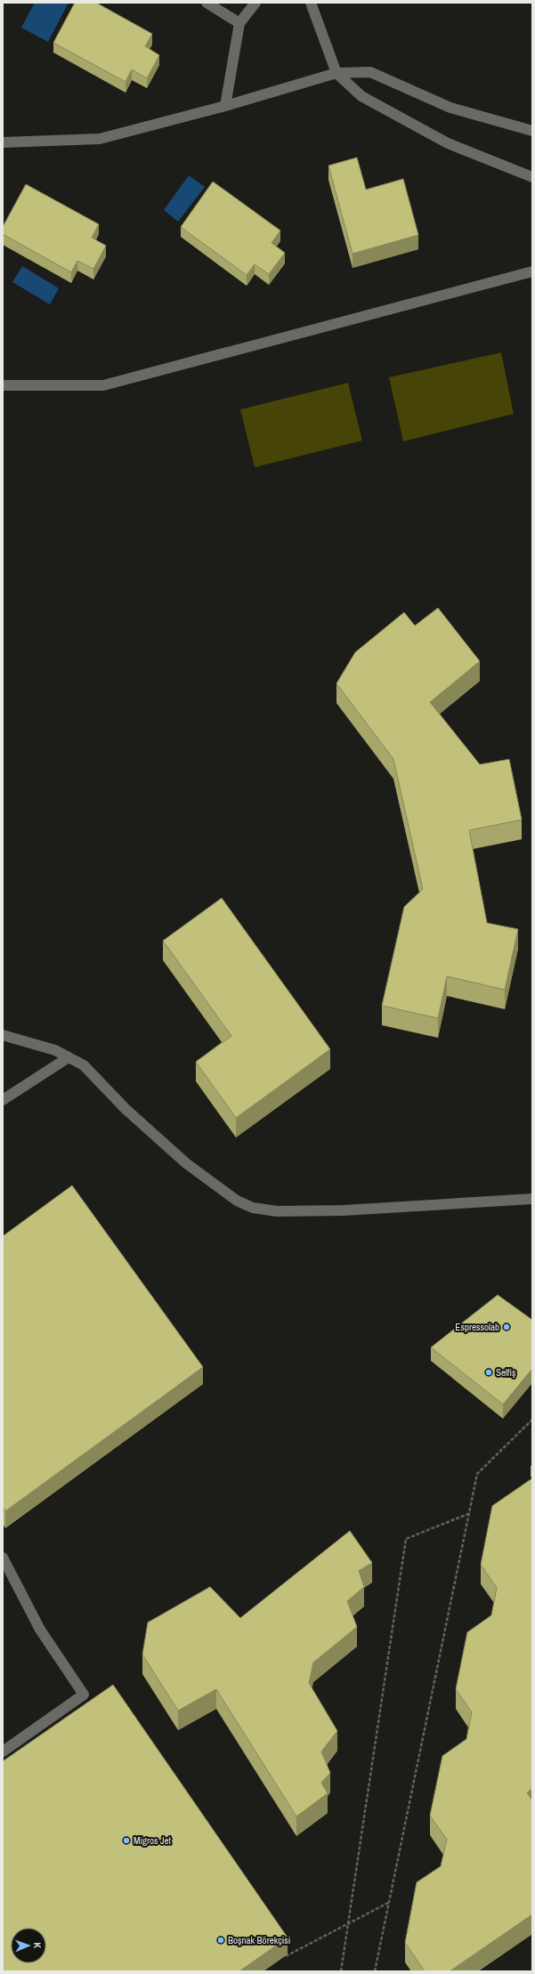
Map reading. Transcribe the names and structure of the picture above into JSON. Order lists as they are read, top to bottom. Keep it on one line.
{"places":["Espressolab","Selfiş","Migros Jet","Boşnak Börekçisi"],"north":"right"}
